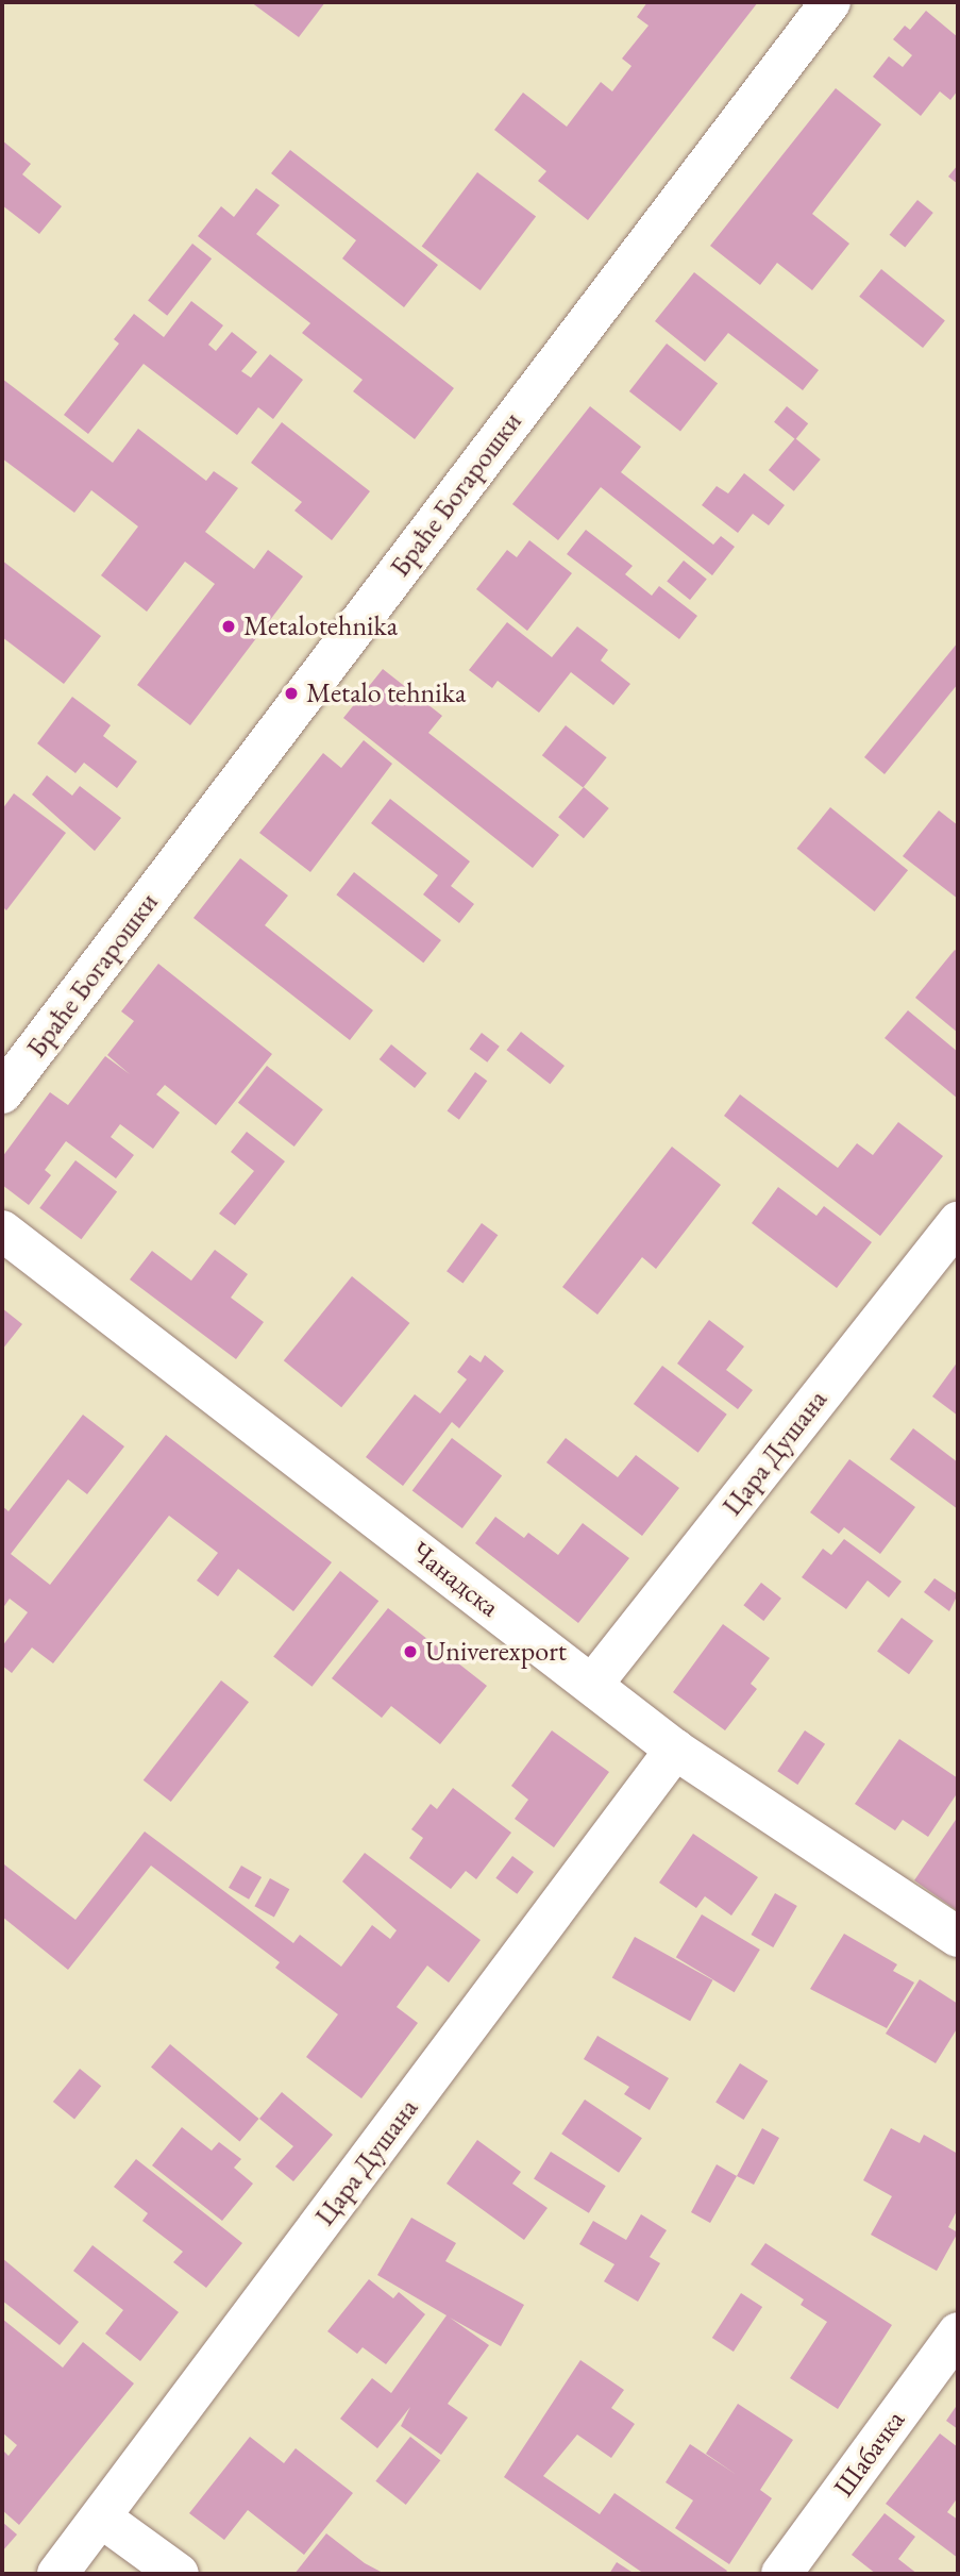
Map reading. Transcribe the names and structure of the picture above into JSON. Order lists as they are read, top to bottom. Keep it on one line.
{"streets":{"street":["Браће Богарошки","Цара Душана","Чанадска","Шабачка"]},"crossings":[["Цара Душана","Чанадска"]],"places":["Metalotehnika","Metalo tehnika","Univerexport"]}
